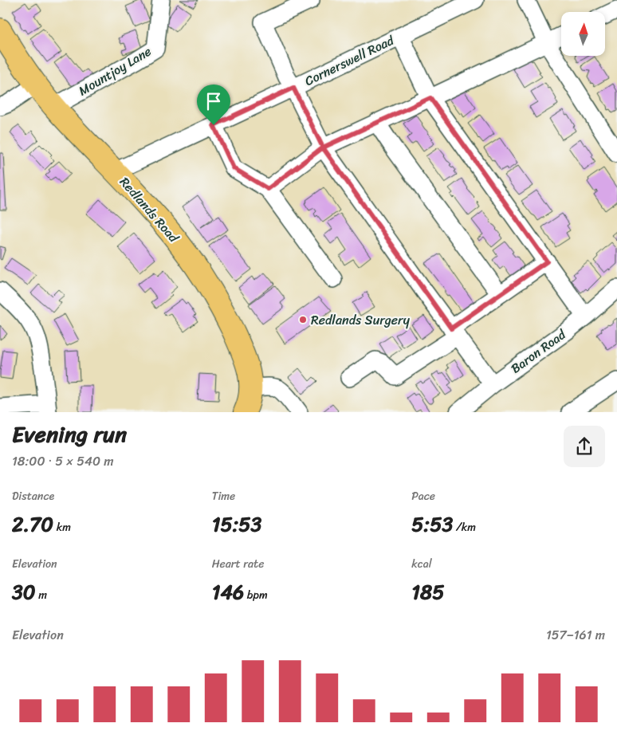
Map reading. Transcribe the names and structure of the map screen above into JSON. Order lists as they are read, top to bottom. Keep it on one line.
{"streets":{"main road":["Redlands Road"],"street":["Cornerswell Road","Mountjoy Lane","Baron Road"]},"crossings":[["Cornerswell Road","Redlands Road"],["Mountjoy Lane","Redlands Road"]],"places":["Redlands Surgery"],"north":"top","page":{"heading":["Evening run","18:00 · 5 × 540 m"],"stats":[["Distance","2.70 km"],["Time","15:53"],["Pace","5:53 /km"],["Elevation","30 m"],["Heart rate","146 bpm"],["kcal","185"]],"chart":["Elevation","157–161 m"]}}
